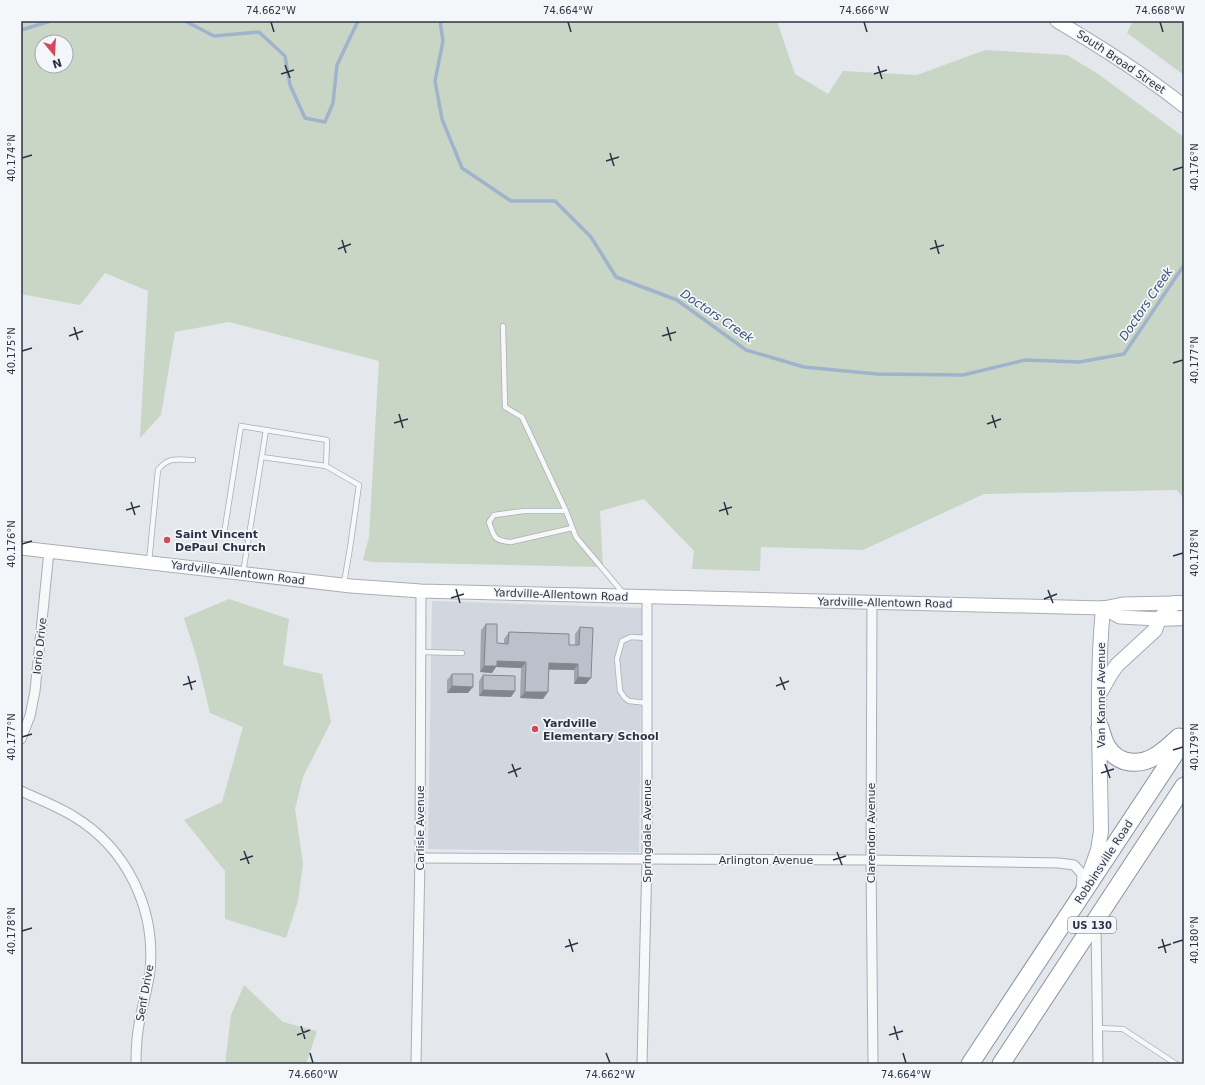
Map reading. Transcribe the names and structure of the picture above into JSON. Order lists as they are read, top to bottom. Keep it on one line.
{"streets":{"highway":["Robbinsville Road","US 130"],"main road":["South Broad Street","Yardville-Allentown Road","Van Kannel Avenue"],"street":["Iorio Drive","Carlisle Avenue","Springdale Avenue","Clarendon Avenue","Arlington Avenue","Senf Drive"]},"crossings":[["Yardville-Allentown Road","Iorio Drive"],["Yardville-Allentown Road","Van Kannel Avenue"],["Yardville-Allentown Road","Carlisle Avenue"],["Yardville-Allentown Road","Springdale Avenue"],["Yardville-Allentown Road","Clarendon Avenue"],["Van Kannel Avenue","Arlington Avenue"],["Van Kannel Avenue","Robbinsville Road"],["Carlisle Avenue","Arlington Avenue"],["Springdale Avenue","Arlington Avenue"],["Clarendon Avenue","Arlington Avenue"],["Arlington Avenue","Robbinsville Road"]],"water":["Doctors Creek"],"places":["Saint Vincent DePaul Church","Yardville Elementary School"],"north":"bottom","coordinates":["74.662°W","74.664°W","74.666°W","74.668°W","40.174°N","40.176°N","40.175°N","40.177°N","40.178°N","40.179°N","40.180°N","74.660°W"]}
